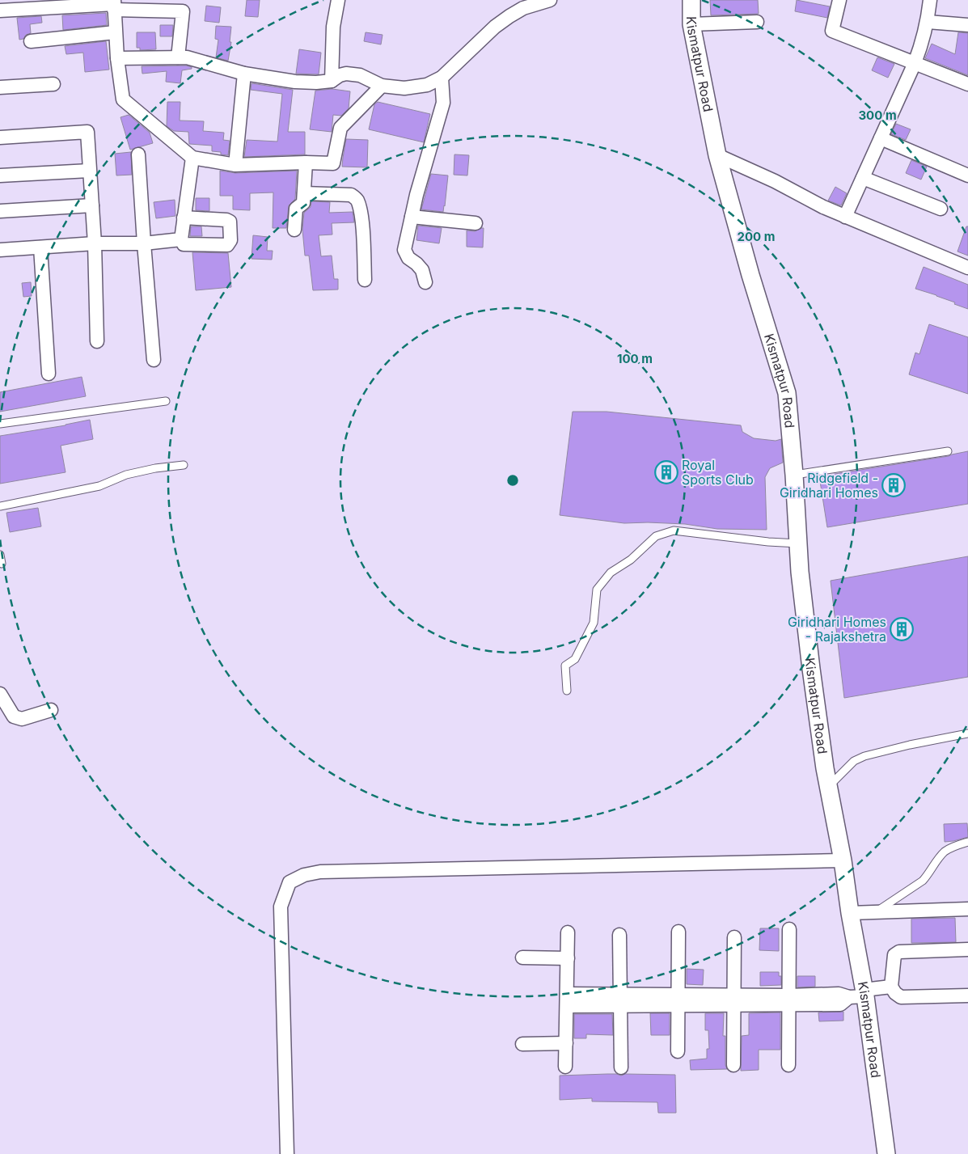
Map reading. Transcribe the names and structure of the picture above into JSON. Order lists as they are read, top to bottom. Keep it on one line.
{"streets":{"street":["Kismatpur Road"]},"places":{"building":["Royal Sports Club","Ridgefield - Giridhari Homes","Giridhari Homes - Rajakshetra"]},"rings":["300 m","200 m","100 m"]}
